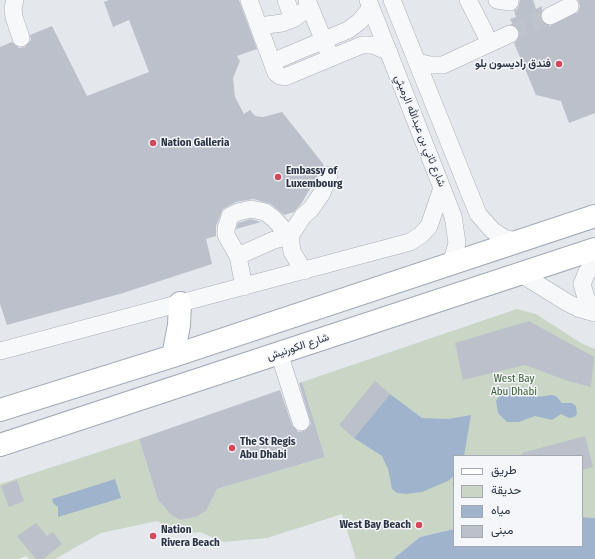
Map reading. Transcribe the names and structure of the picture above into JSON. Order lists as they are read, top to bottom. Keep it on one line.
{"streets":{"main road":["شارع الكورنيش"],"street":["شارع ثاني بن عبدالله الرميثي"]},"parks":["West Bay Abu Dhabi"],"places":["فندق راديسون بلو","Nation Galleria","Embassy of Luxembourg","The St Regis Abu Dhabi","West Bay Beach","Nation Rivera Beach"],"legend":["طريق","حديقة","مياه","مبنى"]}
